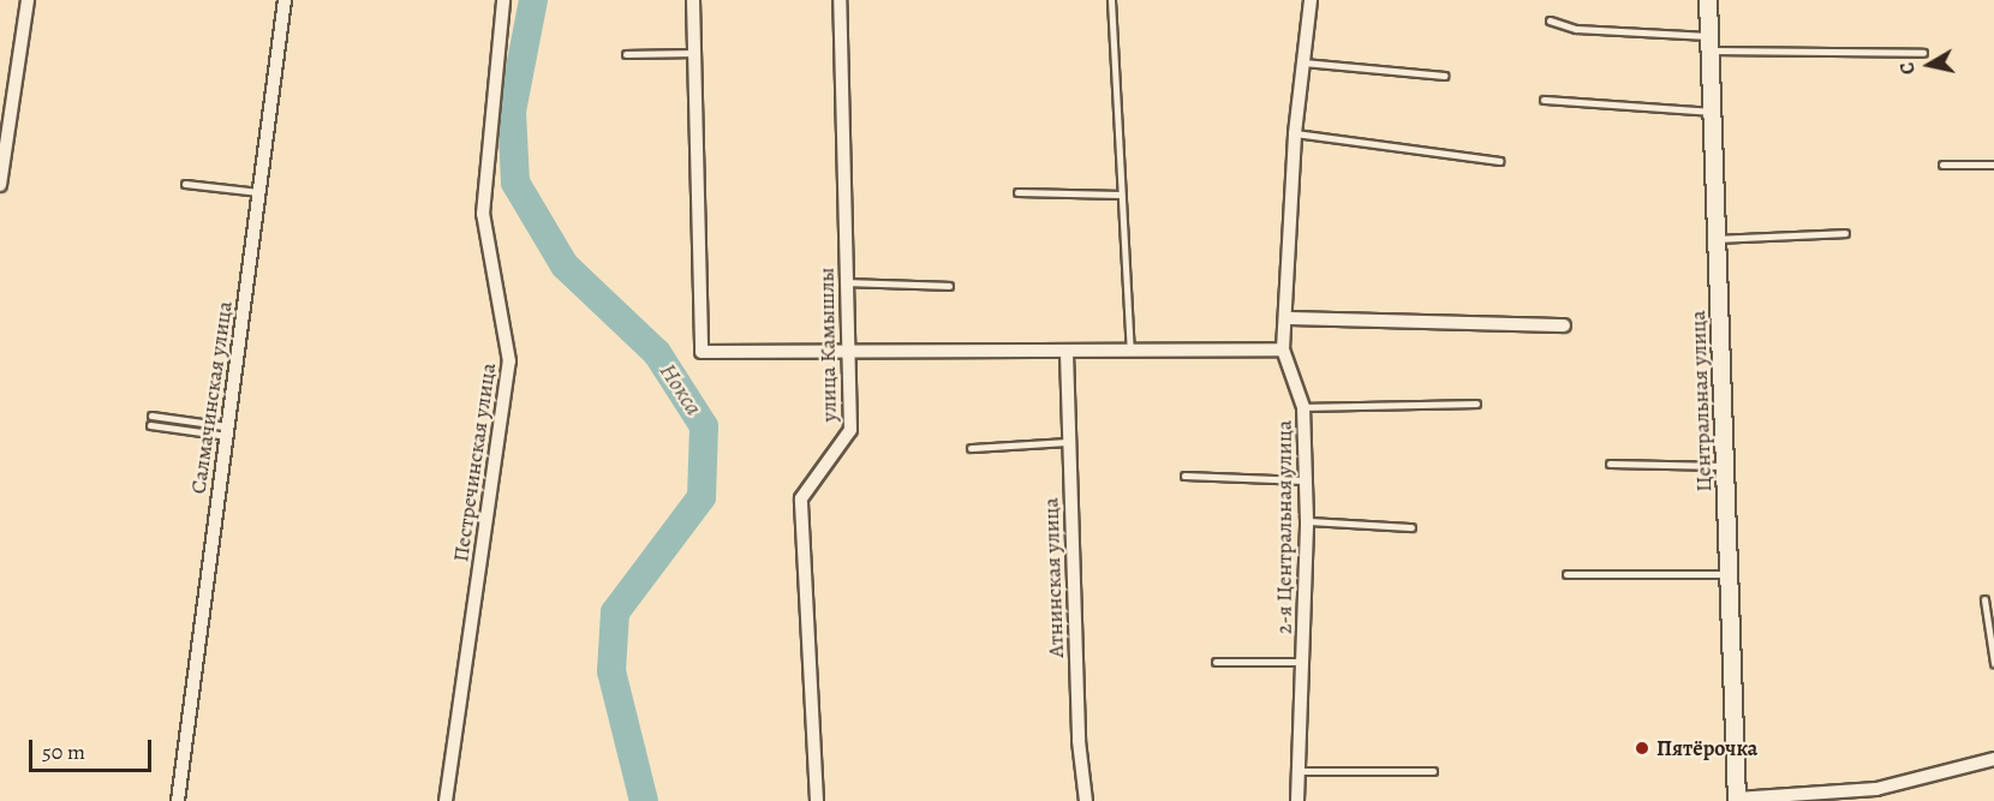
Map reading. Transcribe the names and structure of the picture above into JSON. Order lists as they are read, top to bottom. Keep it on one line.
{"streets":{"street":["улица Камышлы","Салмачинская улица","Центральная улица","Пестречинская улица","2-я Центральная улица","Атнинская улица"]},"water":["Нокса"],"places":["Пятёрочка"],"scale_bar":"50 m","north":"left"}
